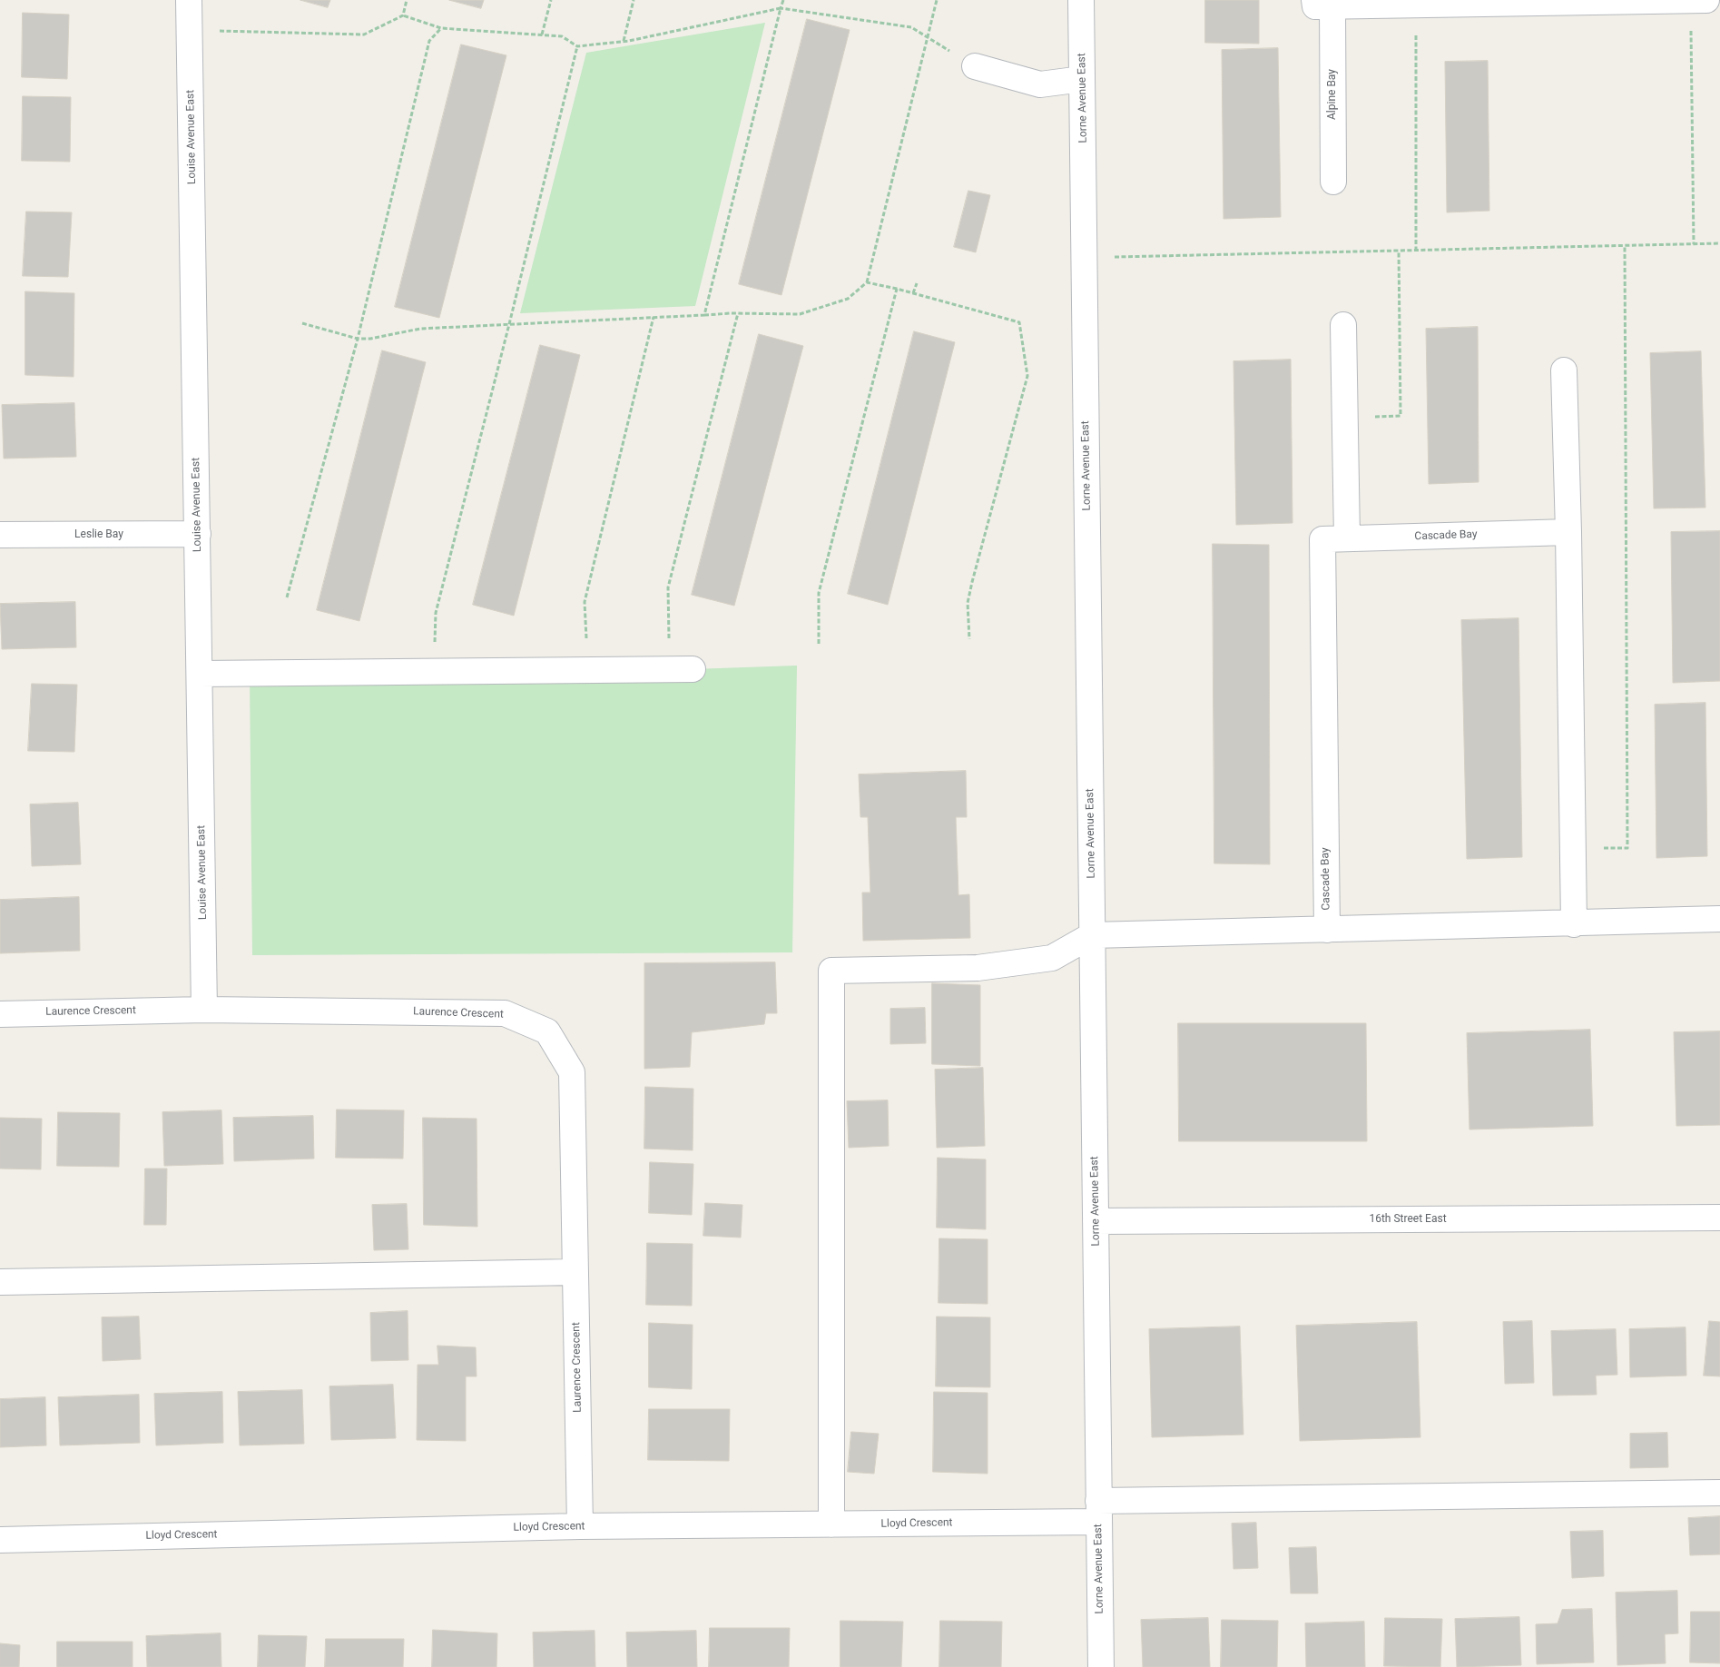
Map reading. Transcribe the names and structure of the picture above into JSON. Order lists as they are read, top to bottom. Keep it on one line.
{"streets":{"street":["Alpine Bay","Lorne Avenue East","Louise Avenue East","Leslie Bay","Cascade Bay","Laurence Crescent","16th Street East","Lloyd Crescent"]},"crossings":[["Lorne Avenue East","16th Street East"],["Lorne Avenue East","Lloyd Crescent"],["Louise Avenue East","Leslie Bay"],["Louise Avenue East","Laurence Crescent"],["Laurence Crescent","Lloyd Crescent"]]}
